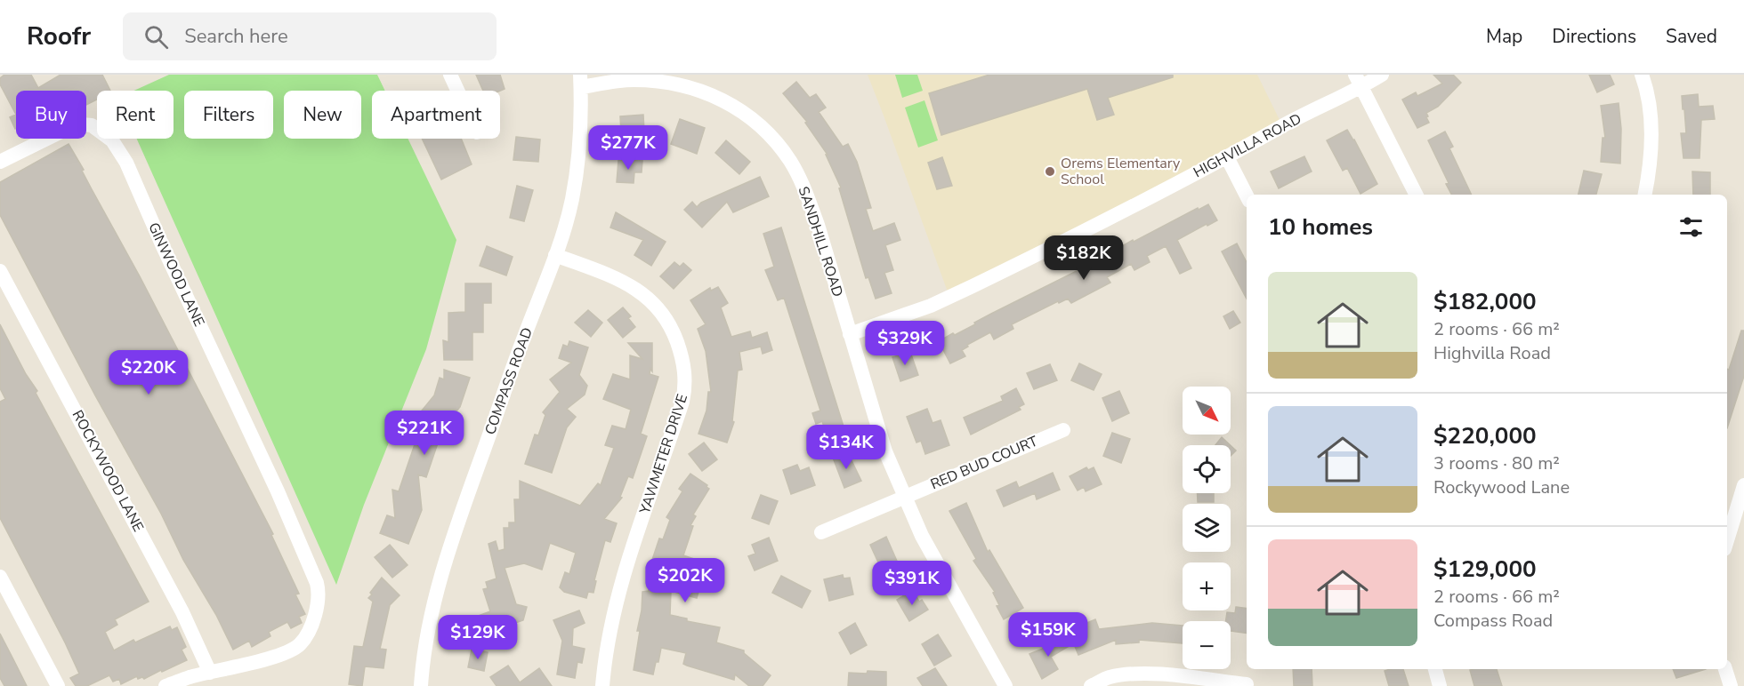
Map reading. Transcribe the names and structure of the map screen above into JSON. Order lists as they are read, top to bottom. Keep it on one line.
{"streets":{"street":["HIGHVILLA ROAD","SANDHILL ROAD","GINWOOD LANE","COMPASS ROAD","YAWMETER DRIVE","RED BUD COURT","ROCKYWOOD LANE"]},"crossings":[["HIGHVILLA ROAD","SANDHILL ROAD"],["SANDHILL ROAD","COMPASS ROAD"],["SANDHILL ROAD","RED BUD COURT"],["GINWOOD LANE","ROCKYWOOD LANE"],["COMPASS ROAD","YAWMETER DRIVE"]],"places":["Orems Elementary School"],"north":"bottom right","page":{"header":"Roofr","search":"Search here","nav":["Map","Directions","Saved"],"chip":["Buy","Rent","Filters","New","Apartment"],"price":["$277K","$182K","$329K","$220K","$221K","$134K","$202K","$391K","$159K","$129K"],"heading":"10 homes","list":[{"name":"$182,000","note":"2 rooms · 66 m² · Highvilla Road"},{"name":"$220,000","note":"3 rooms · 80 m² · Rockywood Lane"},{"name":"$129,000","note":"2 rooms · 66 m² · Compass Road"}],"map_buttons":["+","−"]}}
